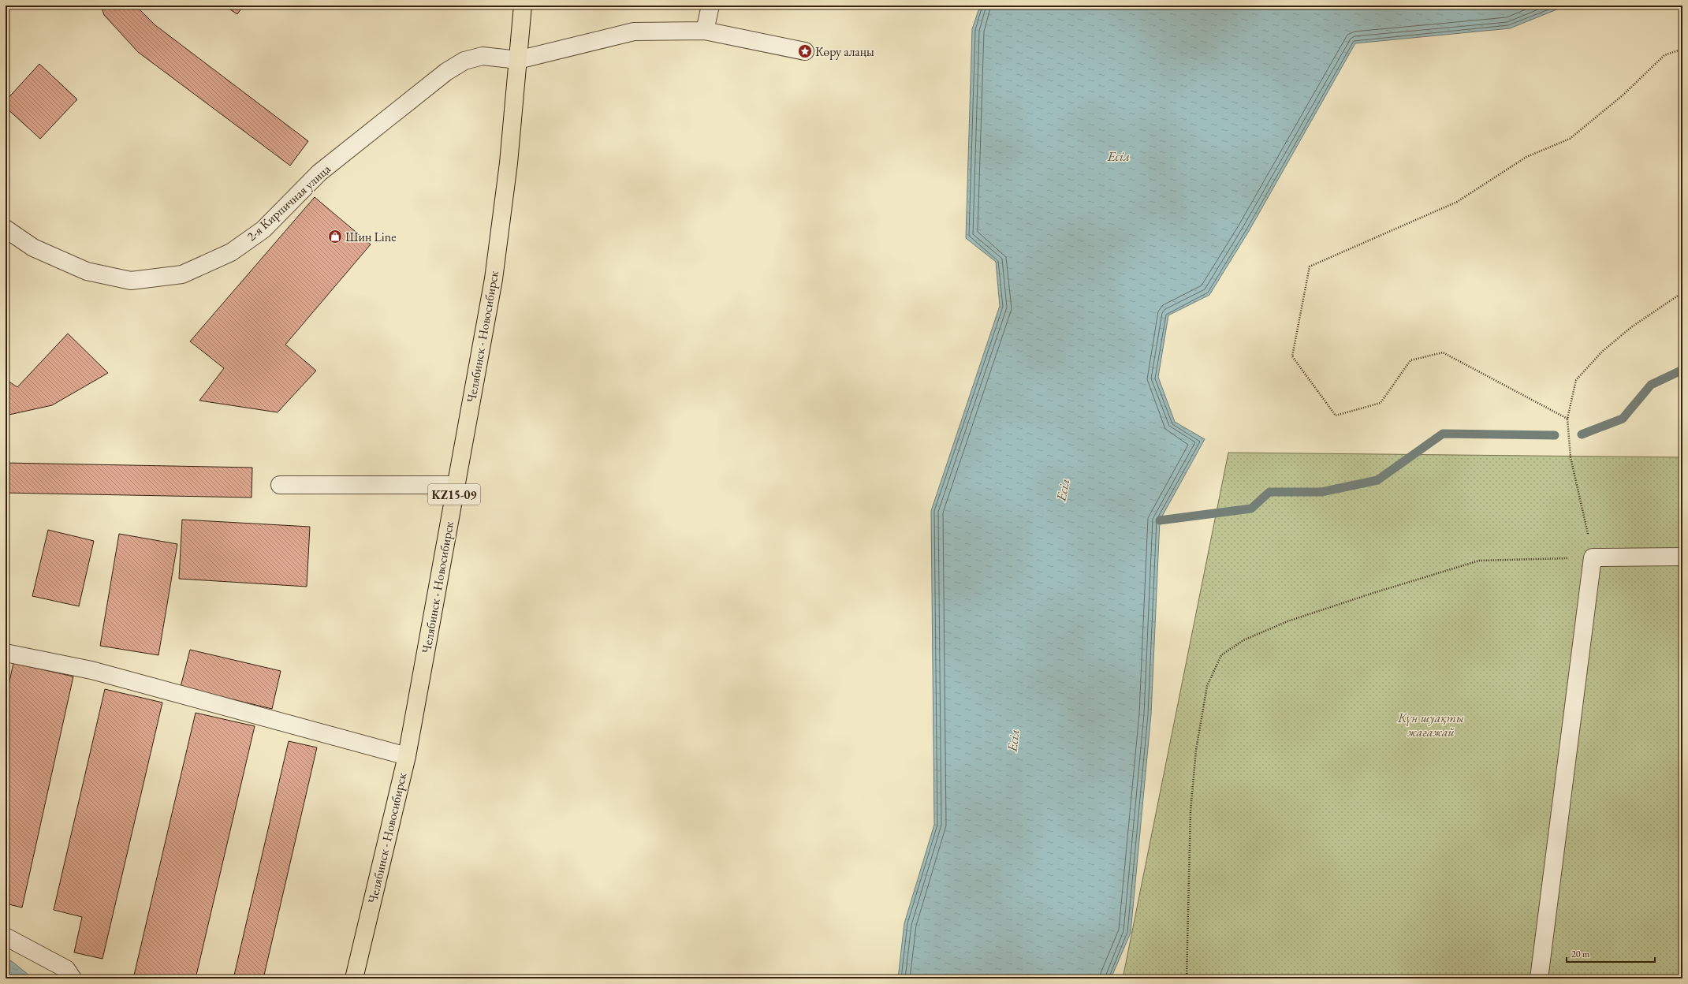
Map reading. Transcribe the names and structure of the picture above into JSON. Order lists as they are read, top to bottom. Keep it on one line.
{"streets":{"highway":["Челябинск - Новосибирск","KZ15-09"],"street":["2-я Кирпичная улица"]},"crossings":[["2-я Кирпичная улица","Челябинск - Новосибирск"]],"water":["Есіл"],"parks":["Күн шуақты жағажай"],"places":{"place":["Көру алаңы"],"shop":["Шин Line"]},"scale_bar":"20 m"}
